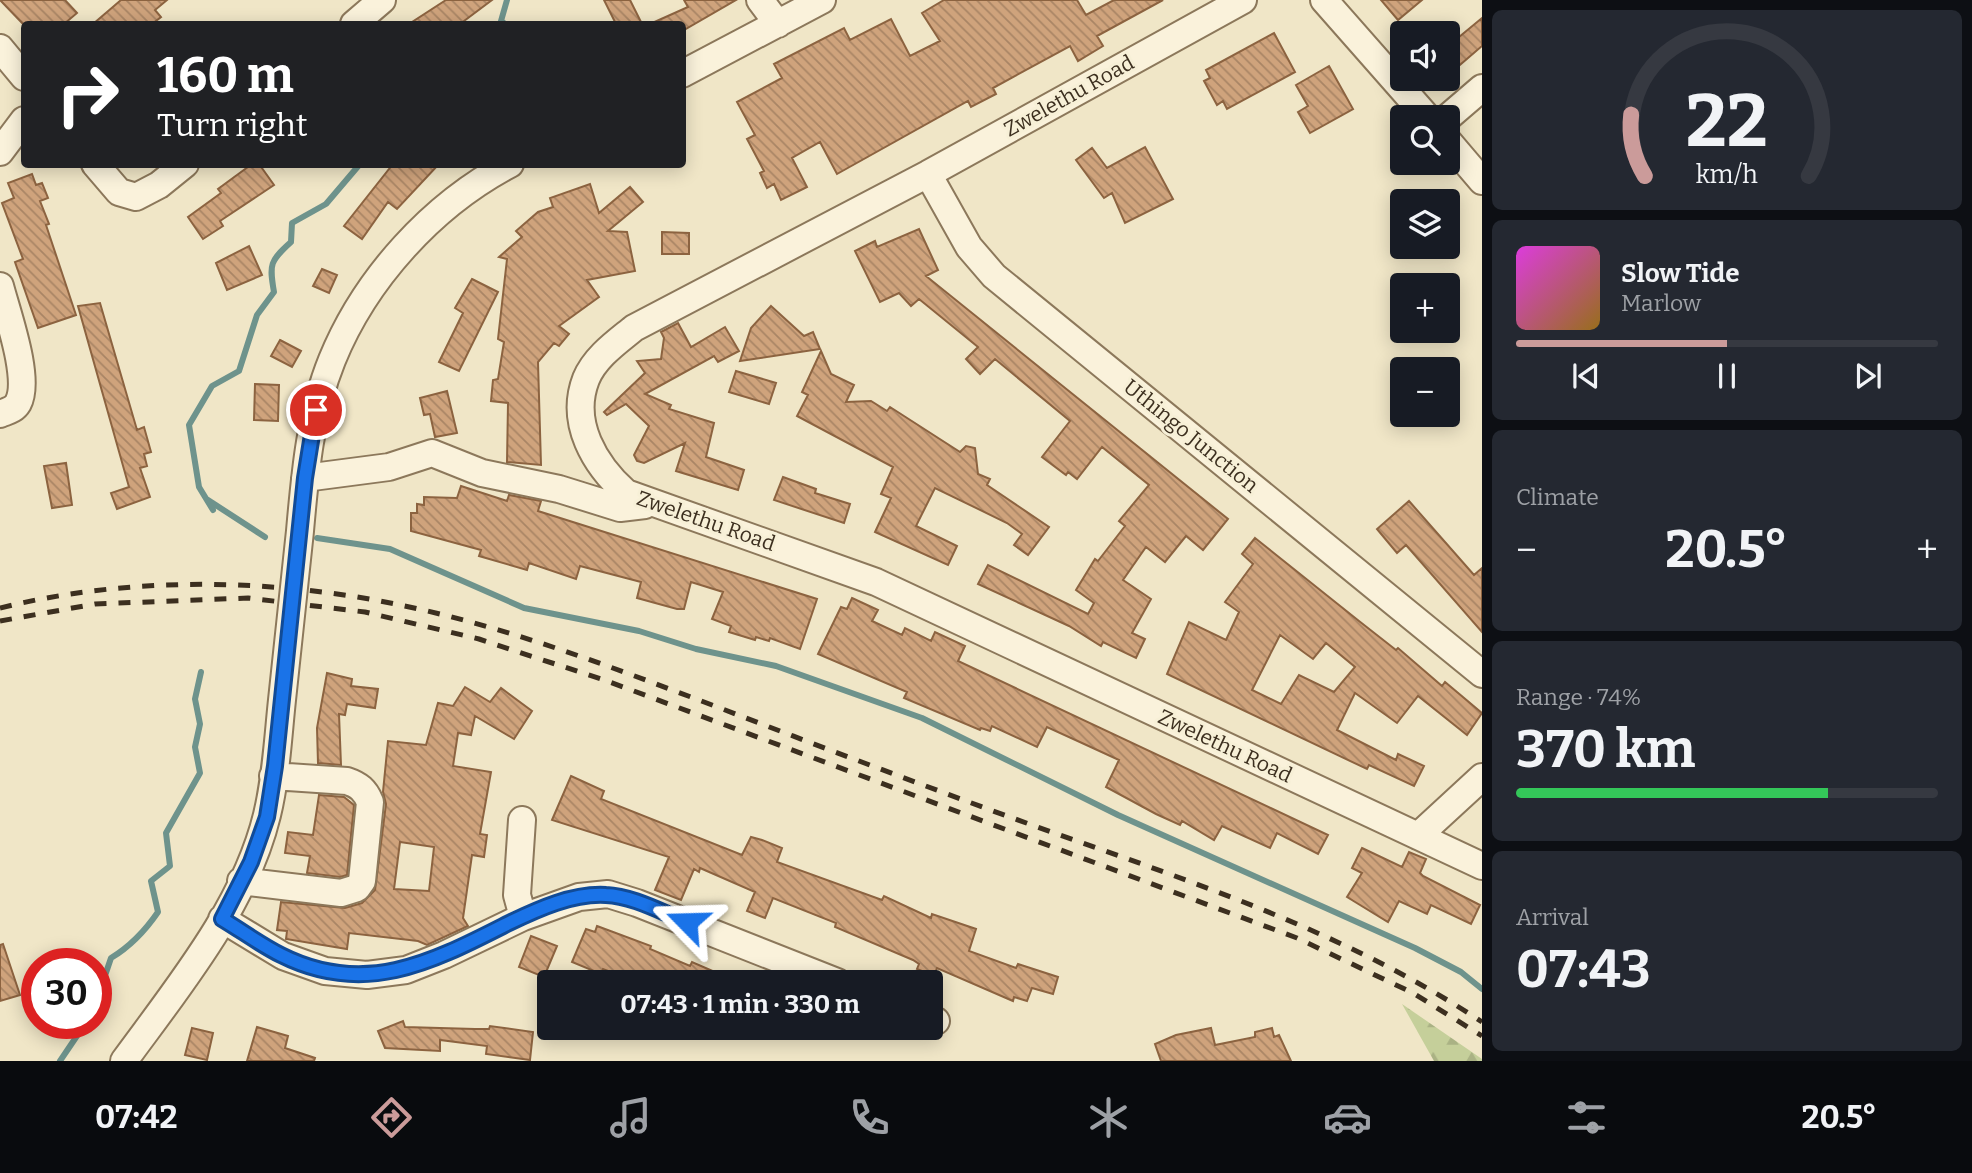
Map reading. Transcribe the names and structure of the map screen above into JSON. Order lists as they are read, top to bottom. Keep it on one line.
{"streets":{"street":["Zwelethu Road","Uthingo Junction"]},"crossings":[["Zwelethu Road","Uthingo Junction"]],"page":{"map_buttons":["+","−"],"turn":["160 m","Turn right"],"song":["Slow Tide","Marlow"],"tile":["Climate",["Range · 74%","370 km"],["Arrival","07:43"]],"heat":["−","20.5°","+"],"limit":"30","trip":"07:43 · 1 min · 330 m","tabs":["07:42","20.5°"],"gauge":["22","km/h"]}}
